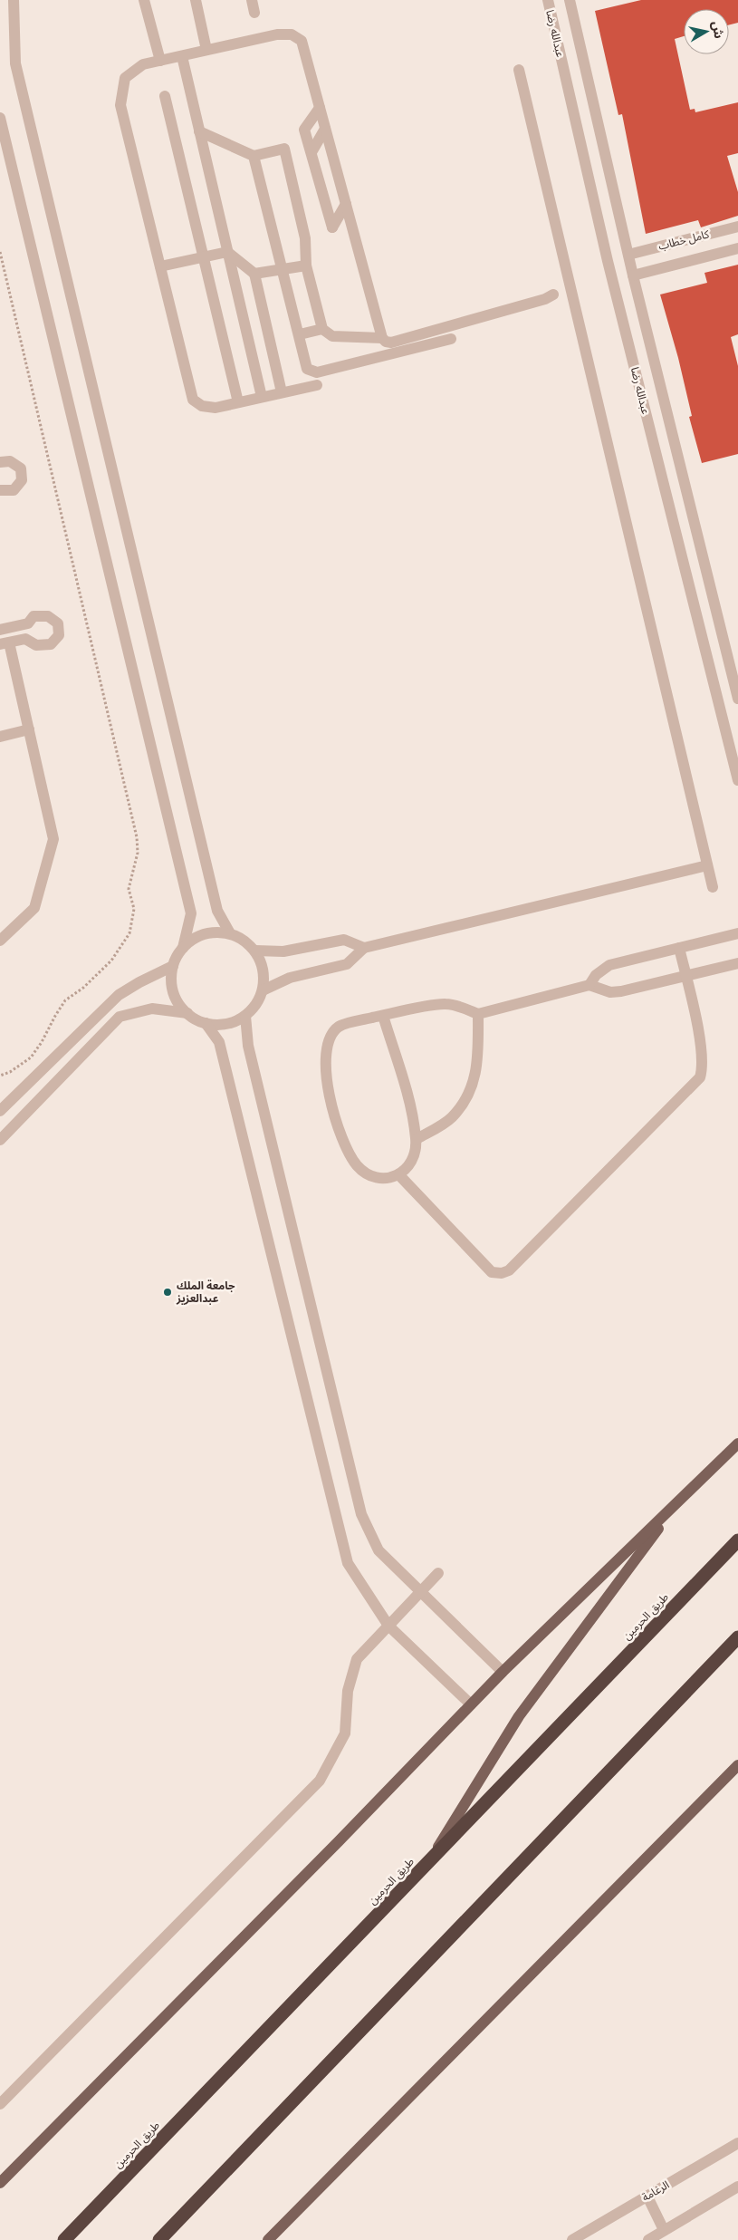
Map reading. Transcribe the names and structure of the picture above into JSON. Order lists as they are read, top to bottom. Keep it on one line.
{"streets":{"highway":["طريق الحرمين"],"street":["عبدالله رضا","كامل خطاب","الرغامة"]},"crossings":[["عبدالله رضا","كامل خطاب"]],"places":["جامعة الملك عبدالعزيز"],"north":"right"}
